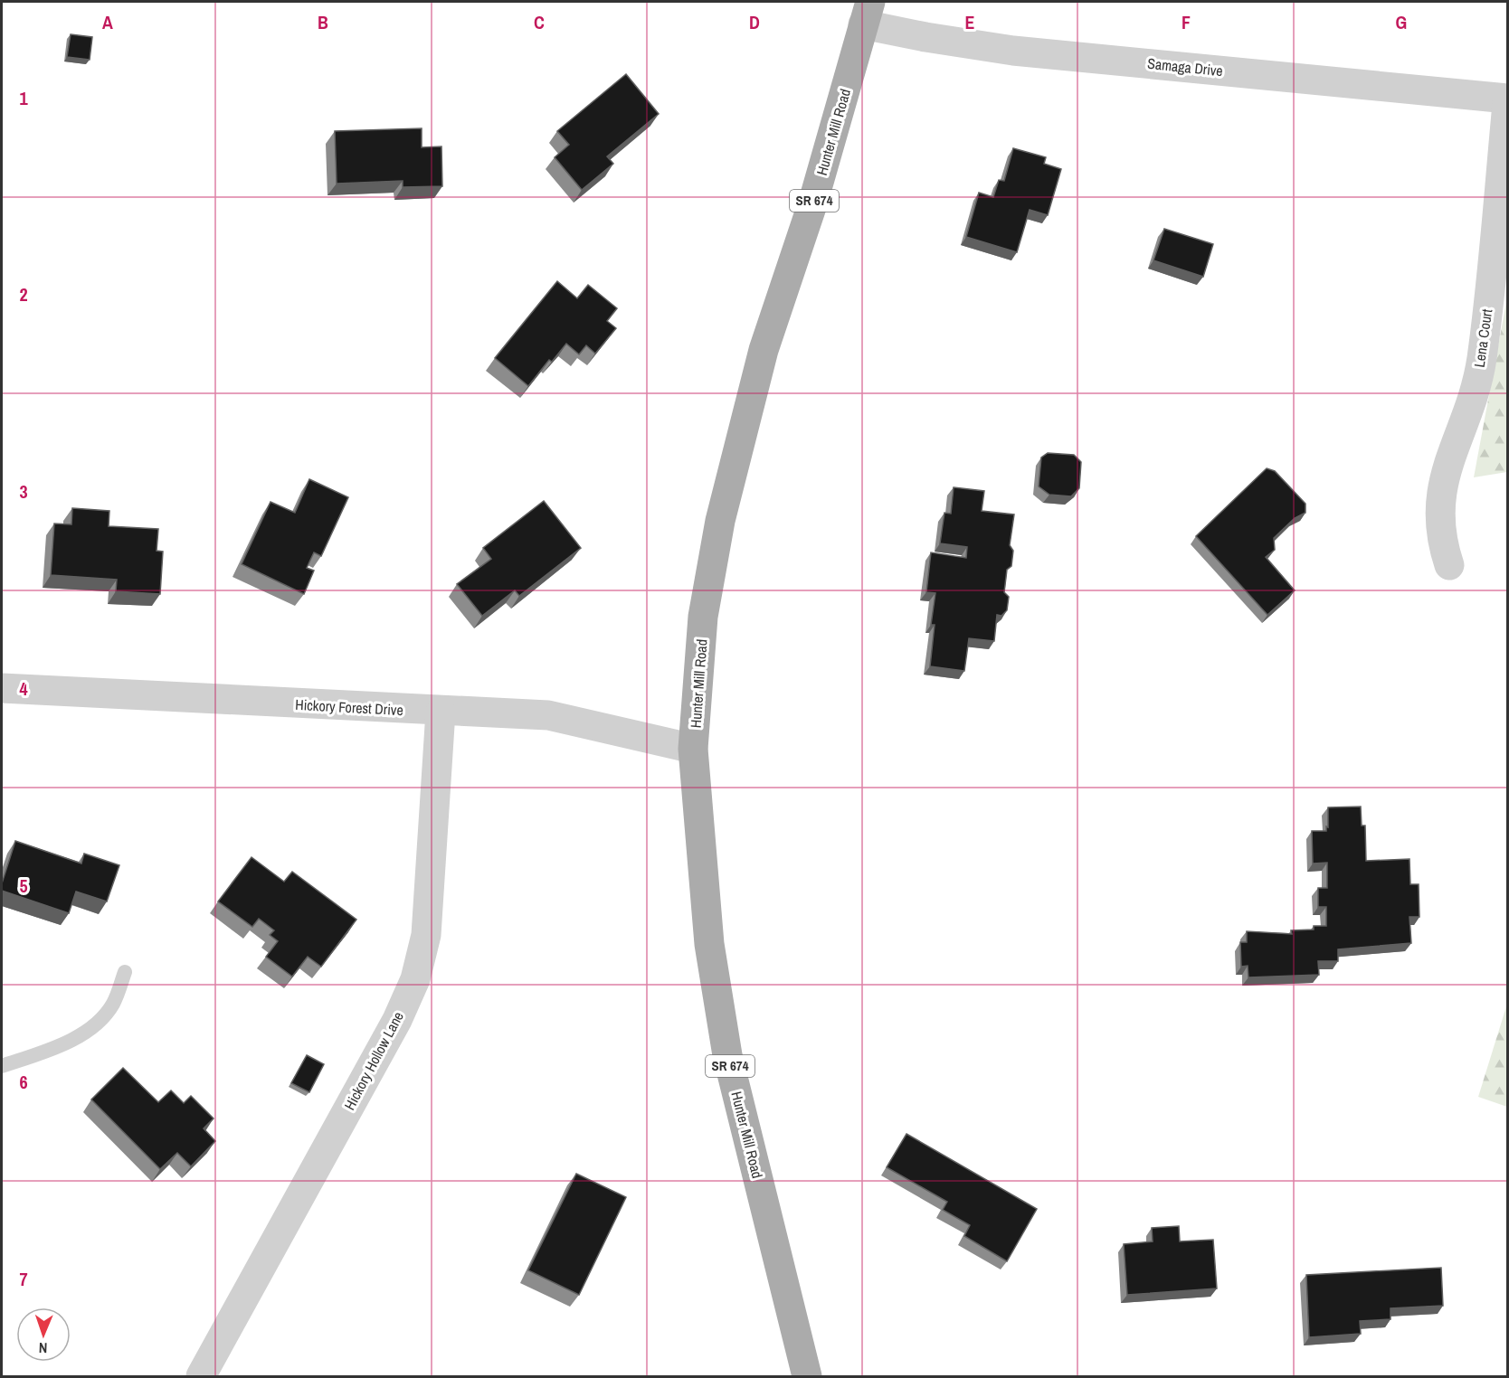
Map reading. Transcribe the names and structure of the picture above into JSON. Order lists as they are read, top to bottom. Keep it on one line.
{"streets":{"main road":["Hunter Mill Road","SR 674"],"street":["Samaga Drive","Lena Court","Hickory Forest Drive","Hickory Hollow Lane"]},"crossings":[["Samaga Drive","Hunter Mill Road"],["Hunter Mill Road","Hickory Forest Drive"],["Hickory Forest Drive","Hickory Hollow Lane"]],"north":"bottom","grid":{"columns":["A","B","C","D","E","F","G"],"rows":["1","2","3","4","5","6","7"]}}
